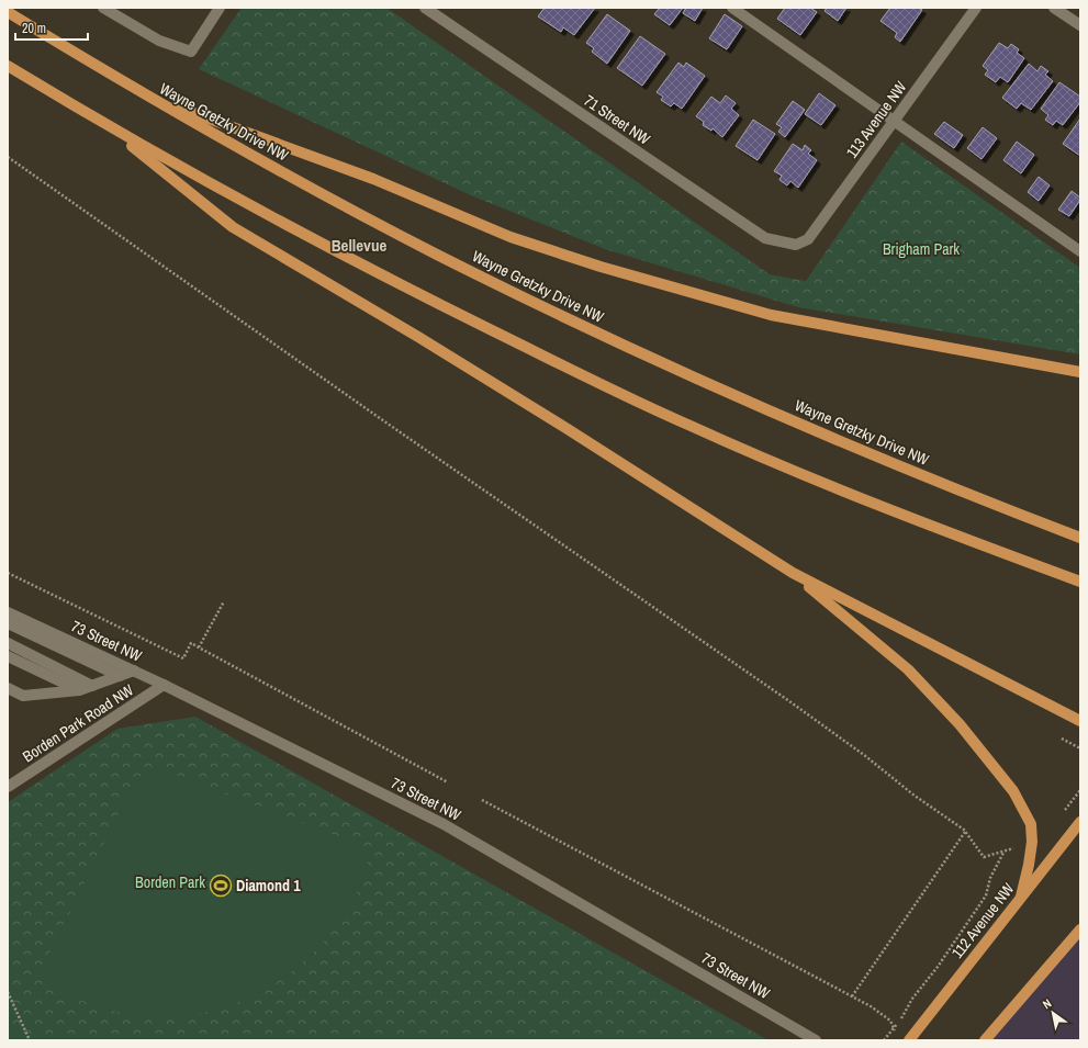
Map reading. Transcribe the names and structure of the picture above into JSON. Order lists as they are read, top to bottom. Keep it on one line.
{"streets":{"main road":["Wayne Gretzky Drive NW","112 Avenue NW"],"street":["71 Street NW","113 Avenue NW","73 Street NW","Borden Park Road NW"]},"crossings":[["71 Street NW","113 Avenue NW"],["73 Street NW","Borden Park Road NW"]],"districts":["Bellevue"],"parks":["Brigham Park","Borden Park"],"places":{"sports":["Diamond 1"]},"scale_bar":"20 m","north":"top left"}
